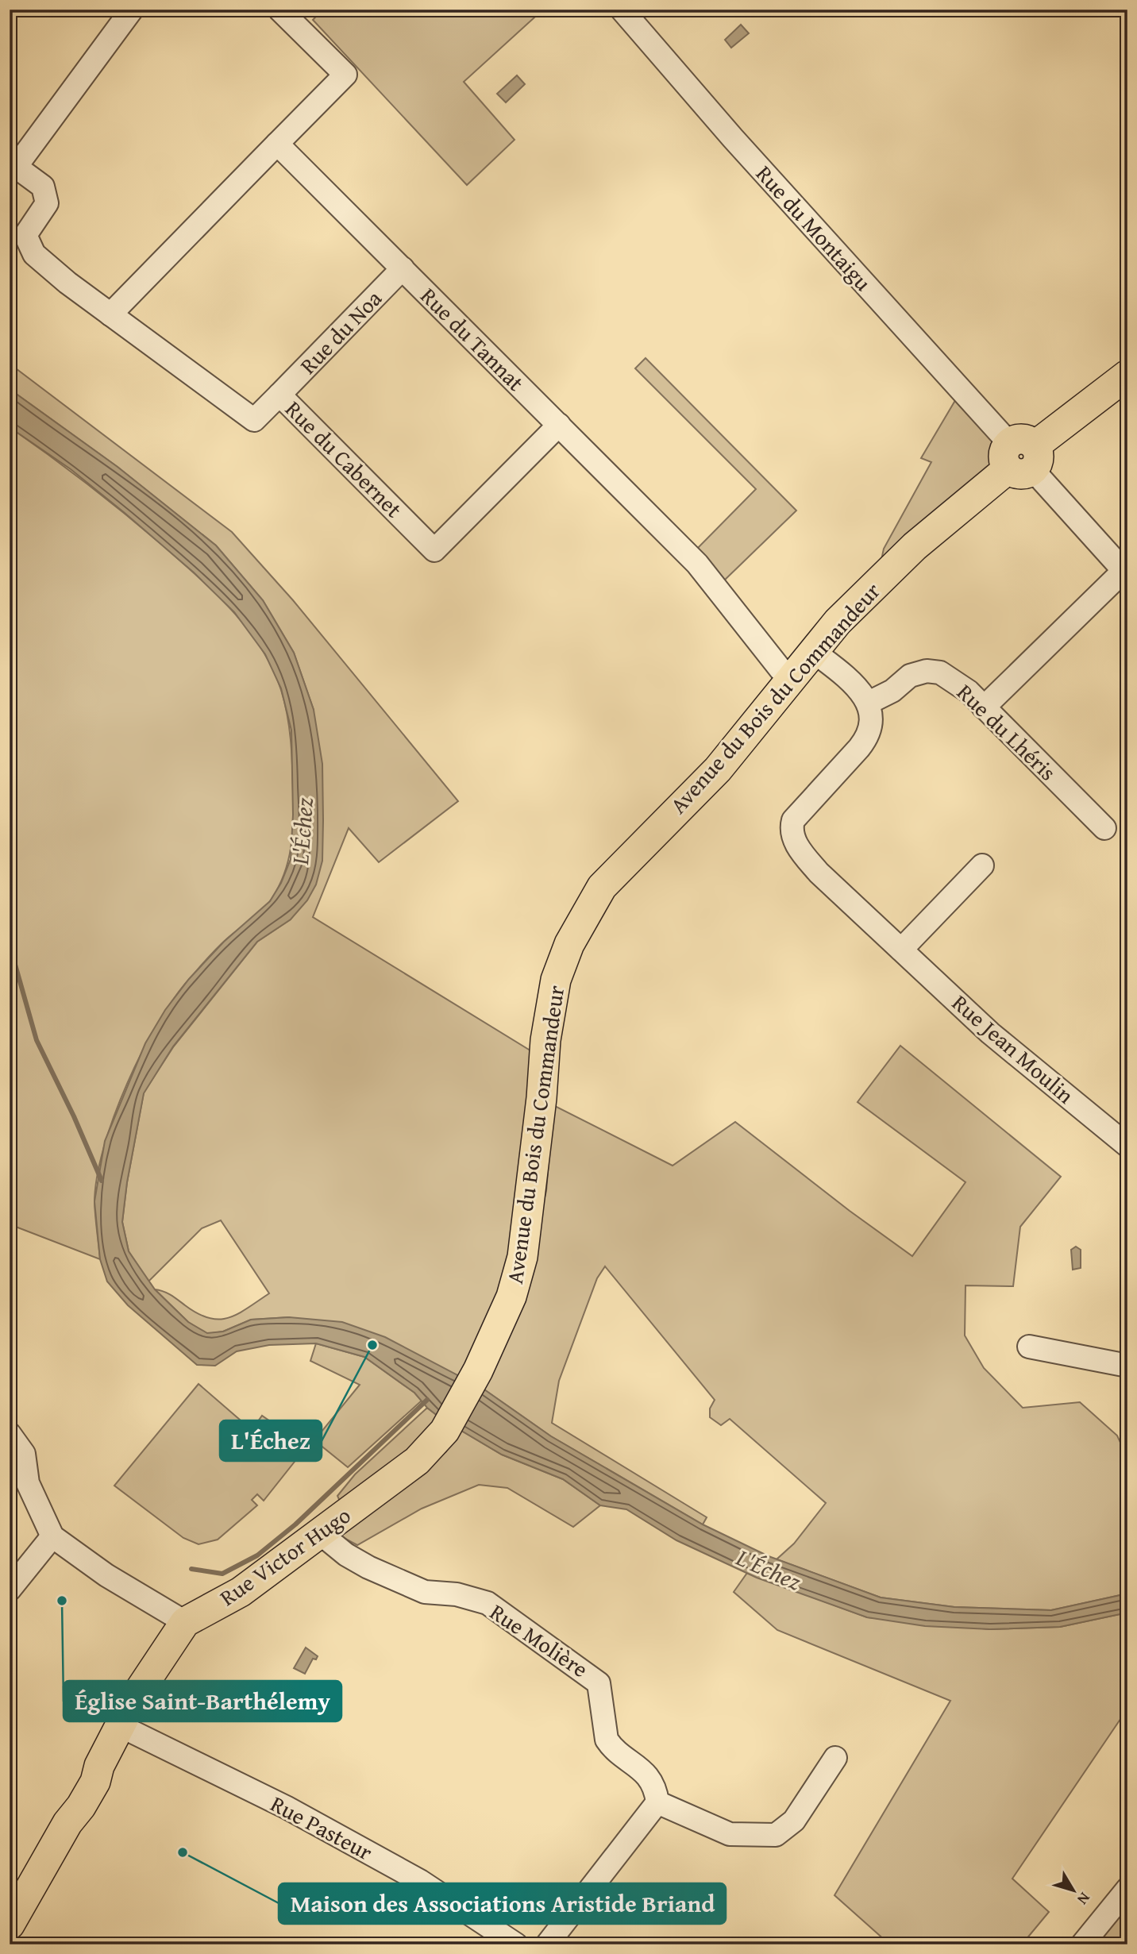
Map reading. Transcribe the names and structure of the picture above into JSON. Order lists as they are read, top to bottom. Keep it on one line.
{"streets":{"main road":["Avenue du Bois du Commandeur","Rue Victor Hugo"],"street":["Rue du Montaigu","Rue du Noa","Rue du Tannat","Rue du Cabernet","Rue du Lhéris","Rue Jean Moulin","Rue Molière","Rue Pasteur"]},"crossings":[["Rue du Montaigu","Avenue du Bois du Commandeur"],["Rue du Noa","Rue du Tannat"],["Rue du Noa","Rue du Cabernet"],["Rue du Tannat","Rue du Cabernet"],["Rue du Tannat","Avenue du Bois du Commandeur"],["Avenue du Bois du Commandeur","Rue Victor Hugo"],["Rue du Lhéris","Rue Jean Moulin"],["Rue Victor Hugo","Rue Molière"],["Rue Victor Hugo","Rue Pasteur"]],"water":["L'Échez"],"places":["L'Échez","Église Saint-Barthélemy","Maison des Associations Aristide Briand"],"north":"bottom right"}
